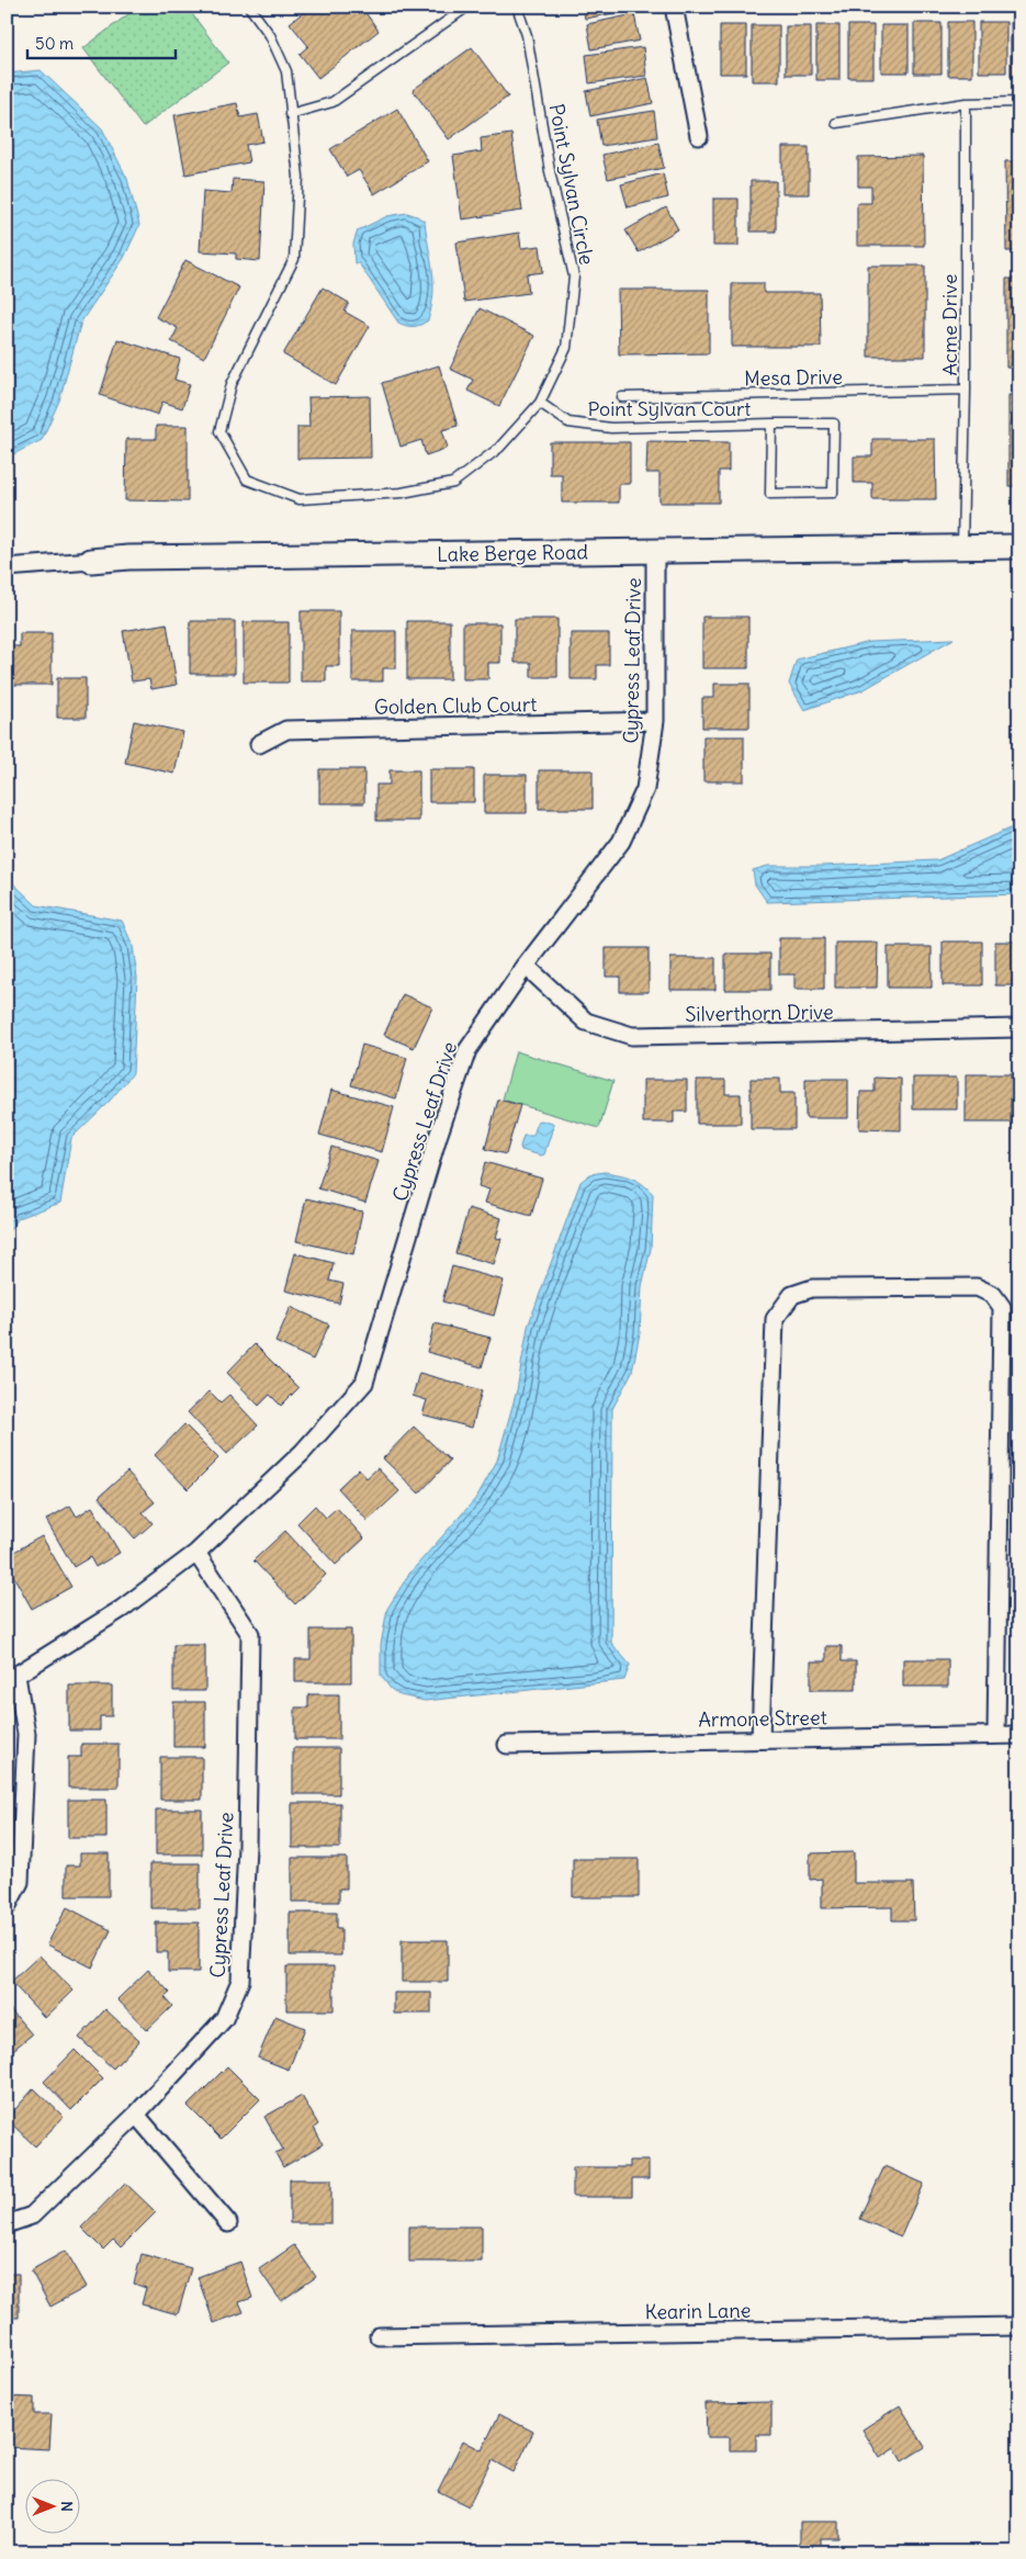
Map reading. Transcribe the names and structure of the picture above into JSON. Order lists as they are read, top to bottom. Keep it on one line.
{"streets":{"street":["Lake Berge Road","Cypress Leaf Drive","Golden Club Court","Silverthorn Drive","Armone Street","Kearin Lane"],"lane":["Point Sylvan Circle","Acme Drive","Mesa Drive","Point Sylvan Court"]},"crossings":[["Point Sylvan Circle","Point Sylvan Court"],["Acme Drive","Mesa Drive"],["Acme Drive","Lake Berge Road"],["Lake Berge Road","Cypress Leaf Drive"],["Cypress Leaf Drive","Golden Club Court"],["Cypress Leaf Drive","Silverthorn Drive"]],"scale_bar":"50 m","north":"right"}
